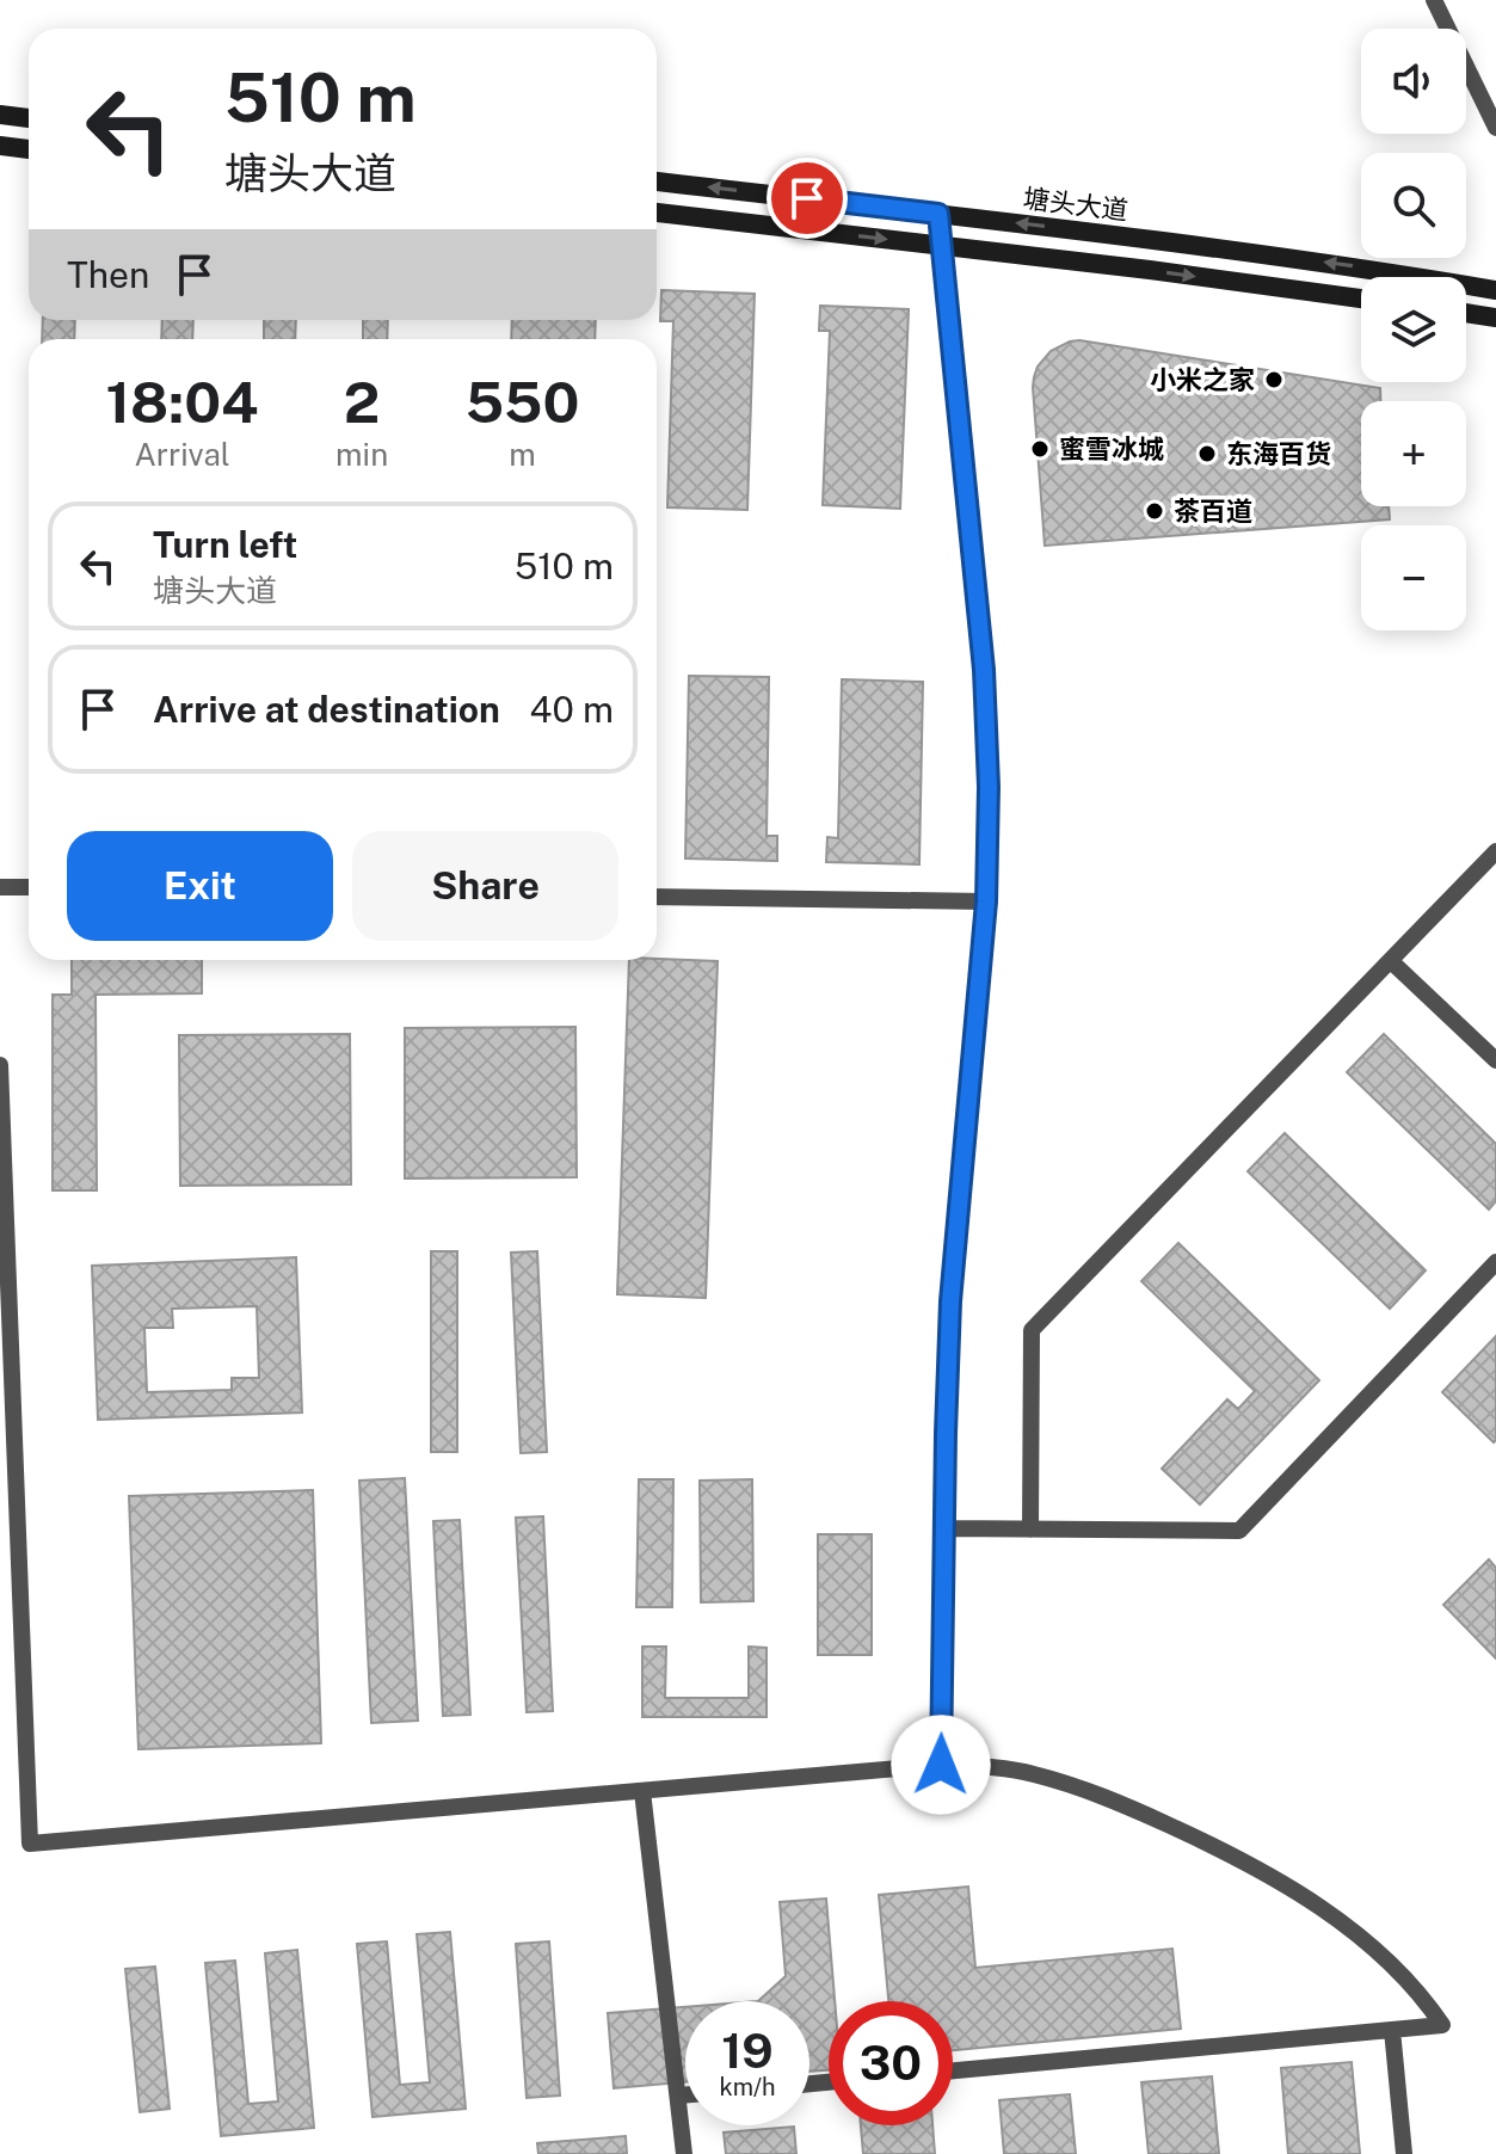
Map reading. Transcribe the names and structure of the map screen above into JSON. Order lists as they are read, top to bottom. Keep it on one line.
{"streets":{"main road":["塘头大道"]},"places":["小米之家","蜜雪冰城","东海百货","茶百道"],"page":{"map_buttons":["+","−"],"turn":["510 m","塘头大道"],"then":"Then","eta":["18:04","Arrival","2","min","550","m"],"list":[{"name":"Turn left","note":"塘头大道","value":"510 m"},{"name":"Arrive at destination","value":"40 m"}],"buttons":["Exit","Share"],"speed":"19 km/h","limit":"30"}}
